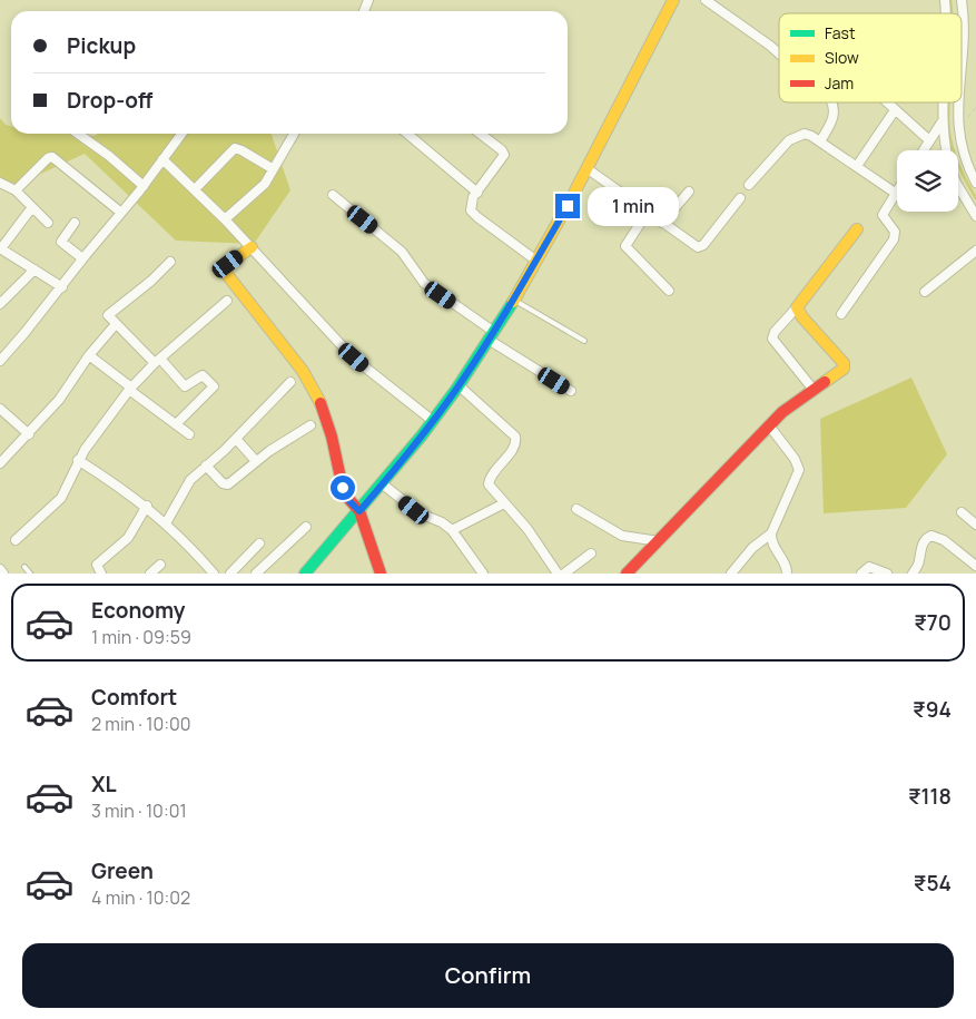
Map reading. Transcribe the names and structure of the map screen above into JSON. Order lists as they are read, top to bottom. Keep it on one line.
{"legend":["Fast","Slow","Jam"],"page":{"banner":["Pickup","Drop-off"],"bubble":"1 min","list":[{"name":"Economy","note":"1 min · 09:59","value":"₹70"},{"name":"Comfort","note":"2 min · 10:00","value":"₹94"},{"name":"XL","note":"3 min · 10:01","value":"₹118"},{"name":"Green","note":"4 min · 10:02","value":"₹54"}],"buttons":"Confirm"}}
